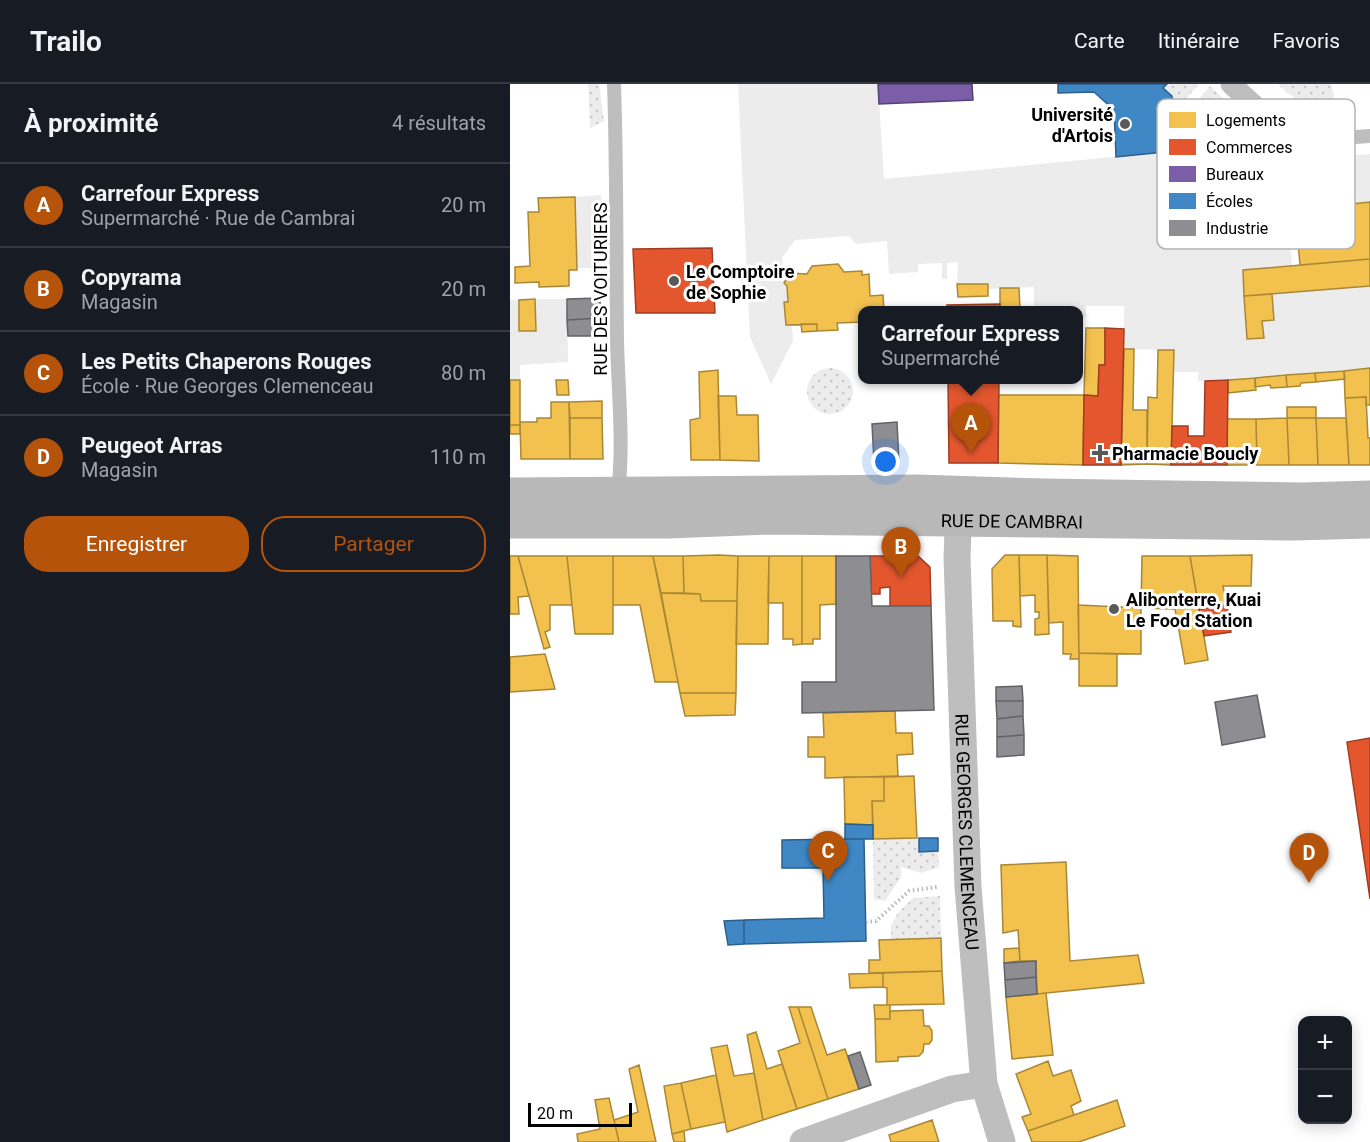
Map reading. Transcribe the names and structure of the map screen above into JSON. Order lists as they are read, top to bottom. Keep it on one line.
{"streets":{"main road":["RUE DE CAMBRAI"],"street":["RUE GEORGES CLEMENCEAU"],"lane":["RUE DES VOITURIERS"]},"crossings":[["RUE DES VOITURIERS","RUE DE CAMBRAI"],["RUE DE CAMBRAI","RUE GEORGES CLEMENCEAU"]],"places":{"other":["Université d'Artois","Le Comptoire de Sophie","Alibonterre, Kuai Le Food Station"],"health":["Pharmacie Boucly"]},"legend":["Logements","Commerces","Bureaux","Écoles","Industrie"],"scale_bar":"20 m","page":{"header":"Trailo","nav":["Carte","Itinéraire","Favoris"],"heading":["À proximité","4 résultats"],"list":[{"mark":"A","name":"Carrefour Express","note":"Supermarché · Rue de Cambrai","value":"20 m"},{"mark":"B","name":"Copyrama","note":"Magasin","value":"20 m"},{"mark":"C","name":"Les Petits Chaperons Rouges","note":"École · Rue Georges Clemenceau","value":"80 m"},{"mark":"D","name":"Peugeot Arras","note":"Magasin","value":"110 m"}],"popup":["Carrefour Express","Supermarché"],"pins":["A","B","C","D"],"buttons":["Enregistrer","Partager"],"map_buttons":["+","−"],"scale":"20 m"}}
